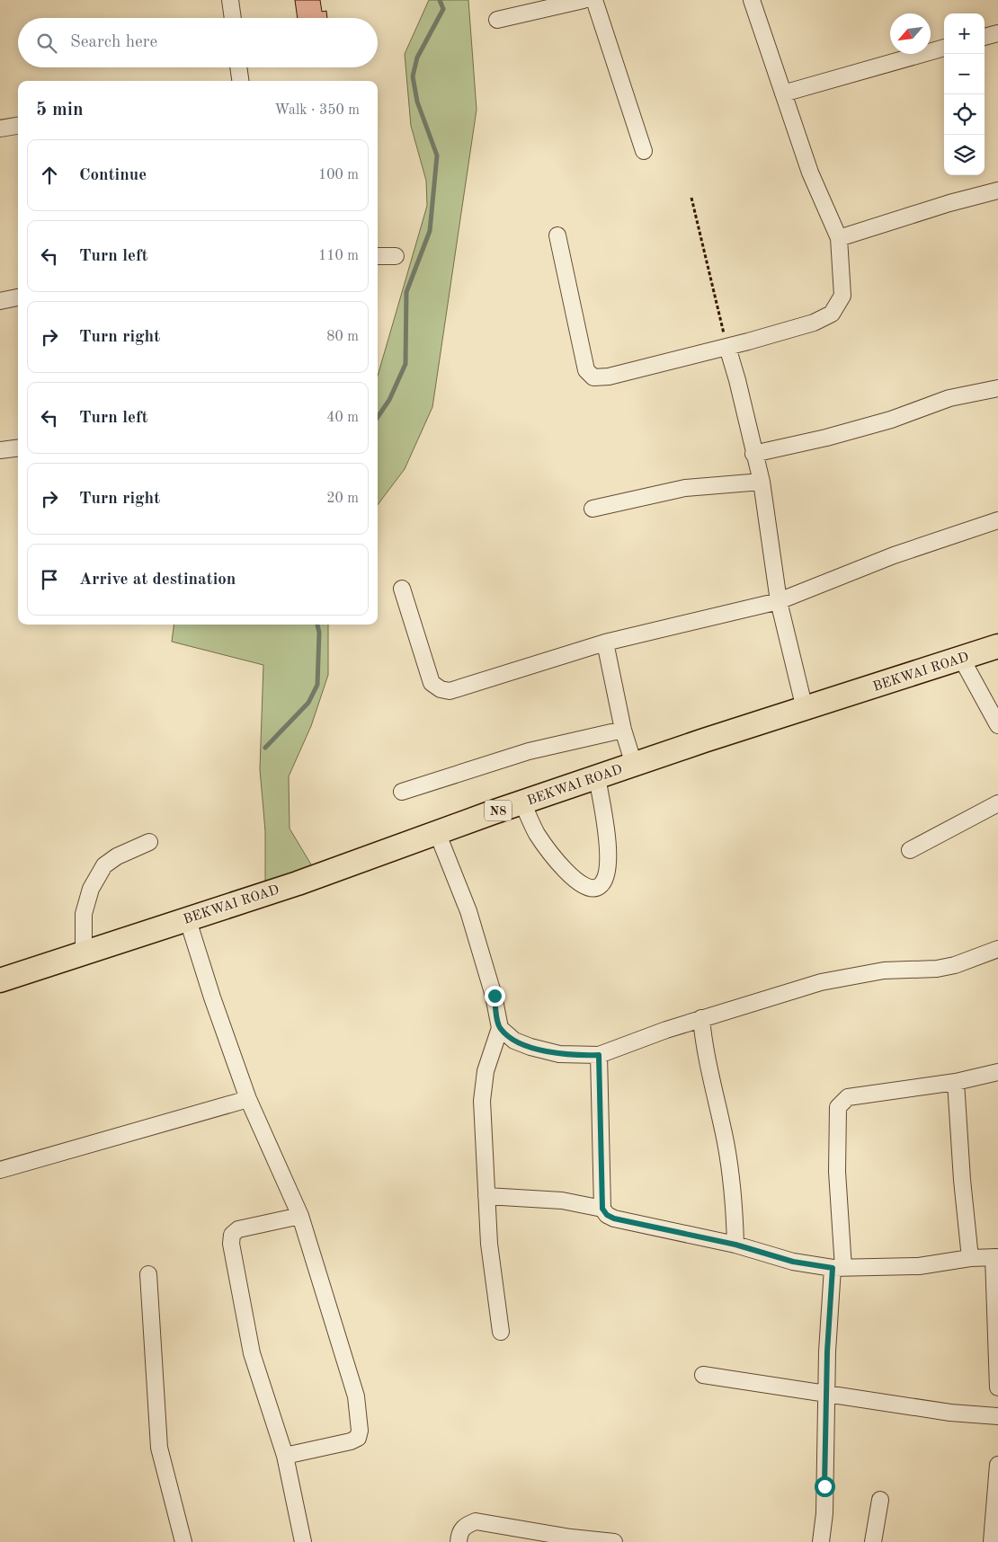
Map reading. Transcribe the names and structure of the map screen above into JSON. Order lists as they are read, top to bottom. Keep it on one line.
{"streets":{"highway":["BEKWAI ROAD","N8"]},"north":"bottom left","page":{"map_buttons":["+","−"],"search":"Search here","heading":["5 min","Walk · 350 m"],"list":[["Continue","100 m"],["Turn left","110 m"],["Turn right","80 m"],["Turn left","40 m"],["Turn right","20 m"],"Arrive at destination"]}}
